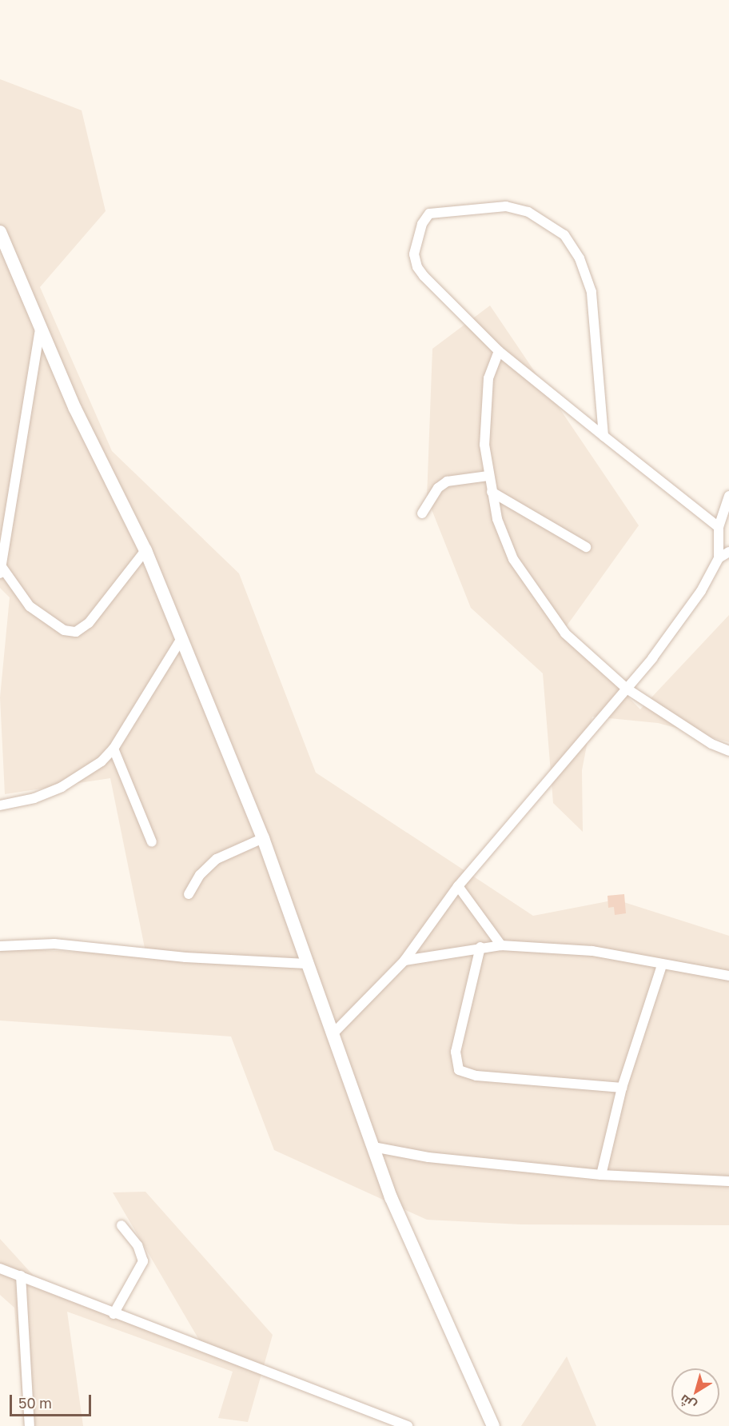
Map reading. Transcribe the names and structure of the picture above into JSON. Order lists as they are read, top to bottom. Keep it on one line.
{"scale_bar":"50 m","north":"bottom left"}
